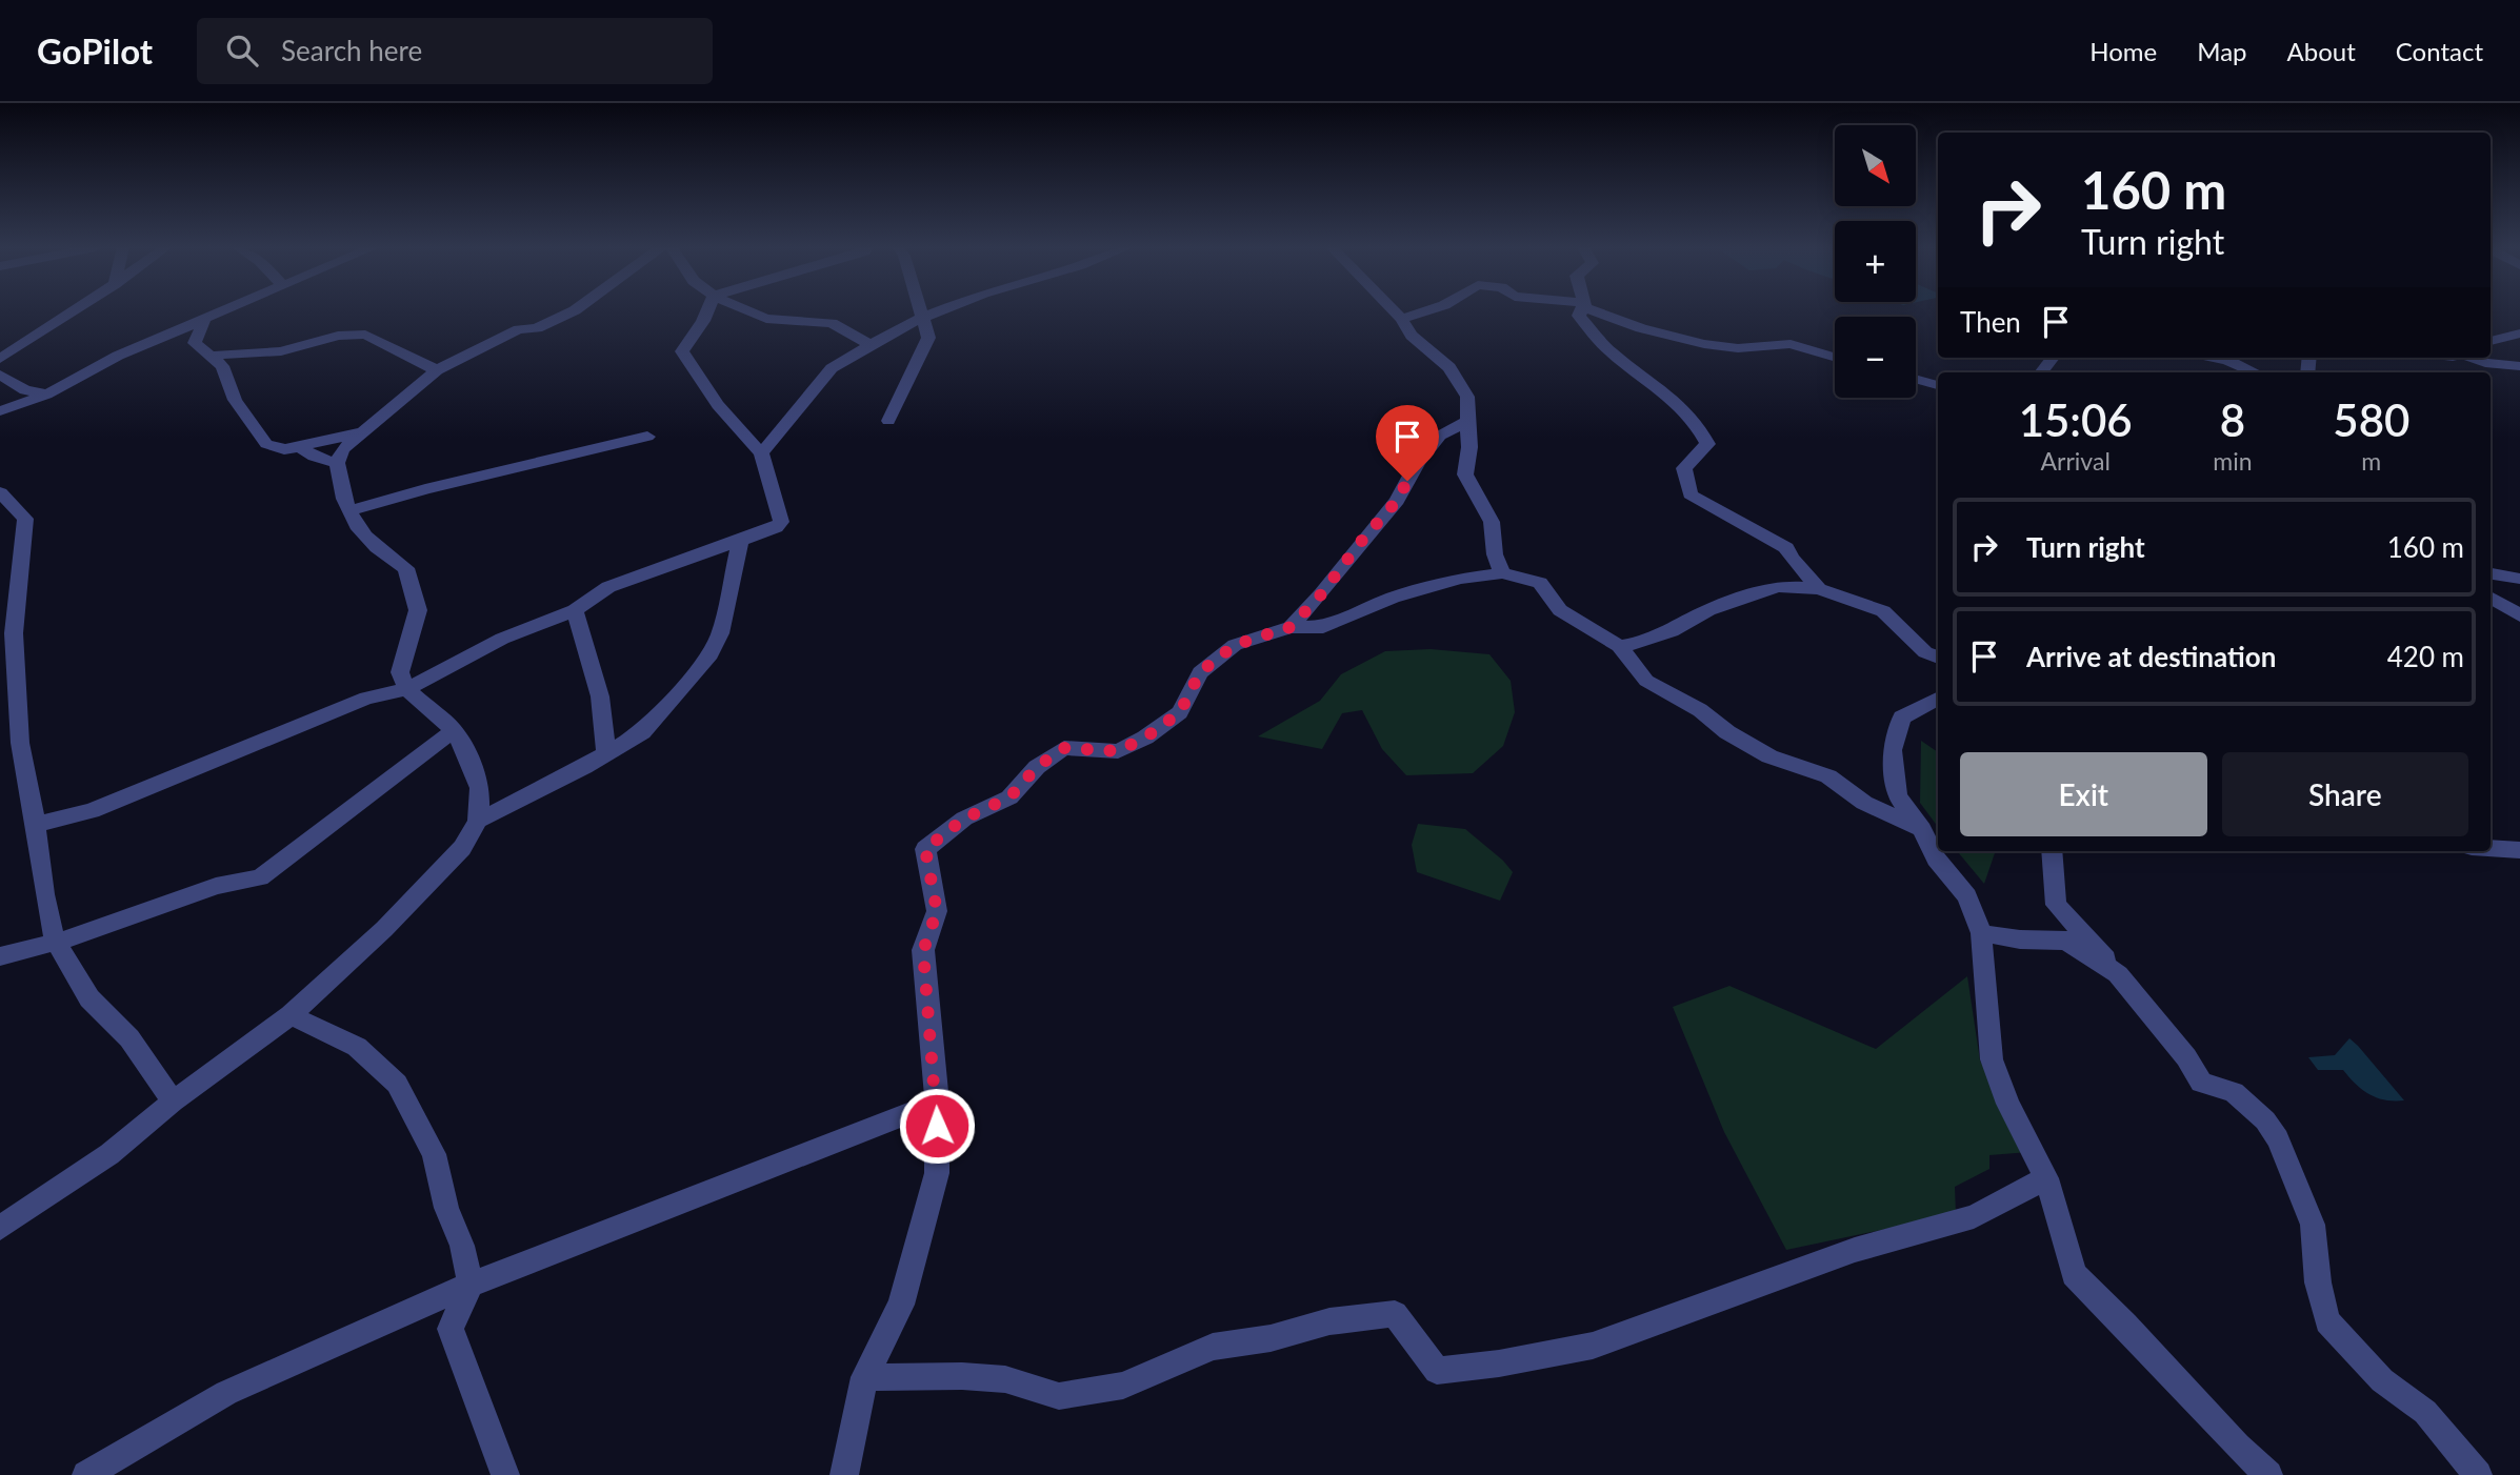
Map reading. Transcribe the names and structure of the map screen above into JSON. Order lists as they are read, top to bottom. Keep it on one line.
{"north":"bottom right","page":{"header":"GoPilot","search":"Search here","nav":["Home","Map","About","Contact"],"map_buttons":["+","−"],"turn":["160 m","Turn right"],"then":"Then","eta":["15:06","Arrival","8","min","580","m"],"list":[{"name":"Turn right","value":"160 m"},{"name":"Arrive at destination","value":"420 m"}],"buttons":["Exit","Share"]}}
